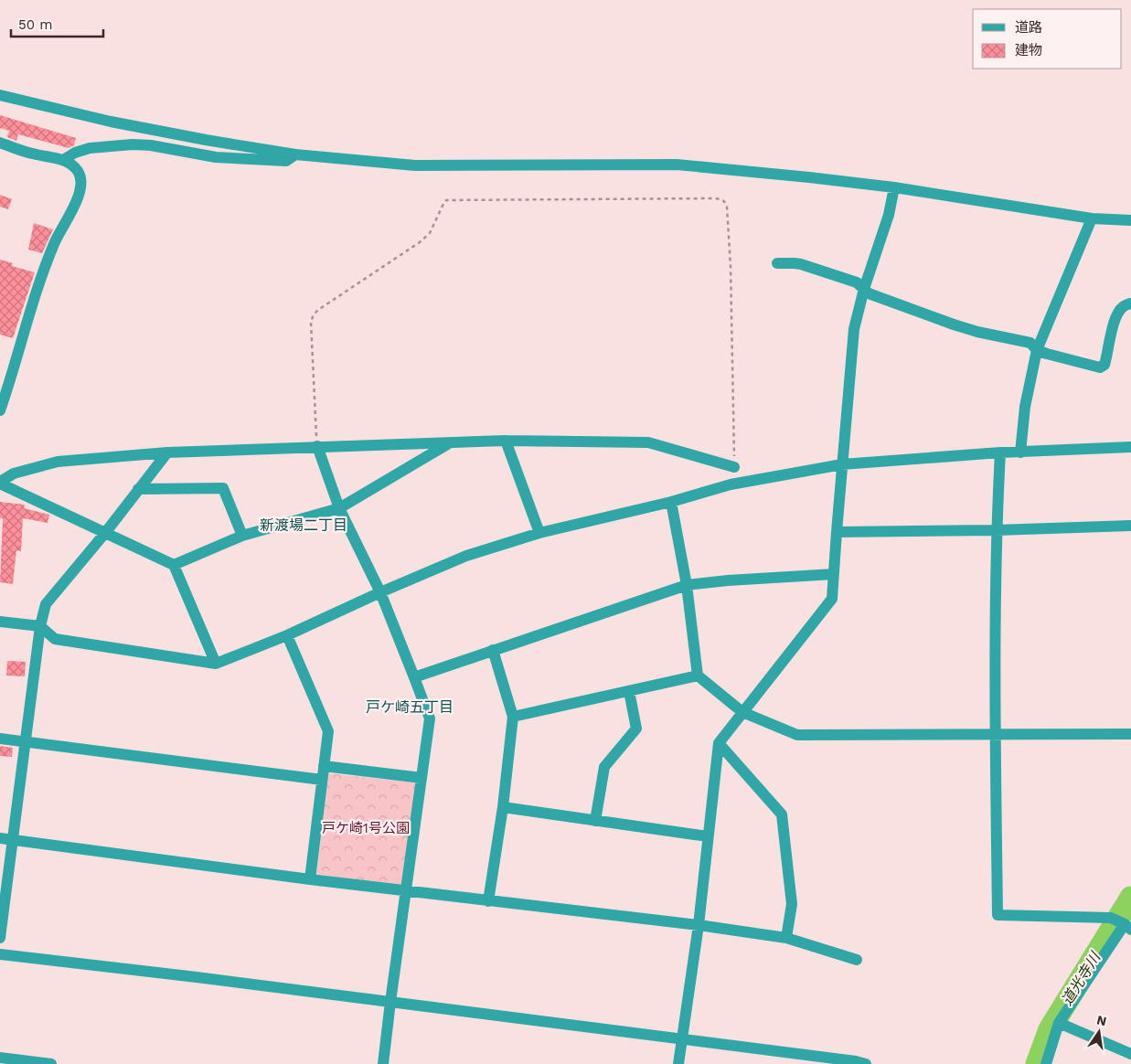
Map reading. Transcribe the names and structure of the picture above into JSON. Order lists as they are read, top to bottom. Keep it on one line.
{"districts":["新渡場二丁目","戸ケ崎五丁目"],"water":["道光寺川"],"parks":["戸ケ崎1号公園"],"legend":["道路","建物"],"scale_bar":"50 m","north":"top"}
